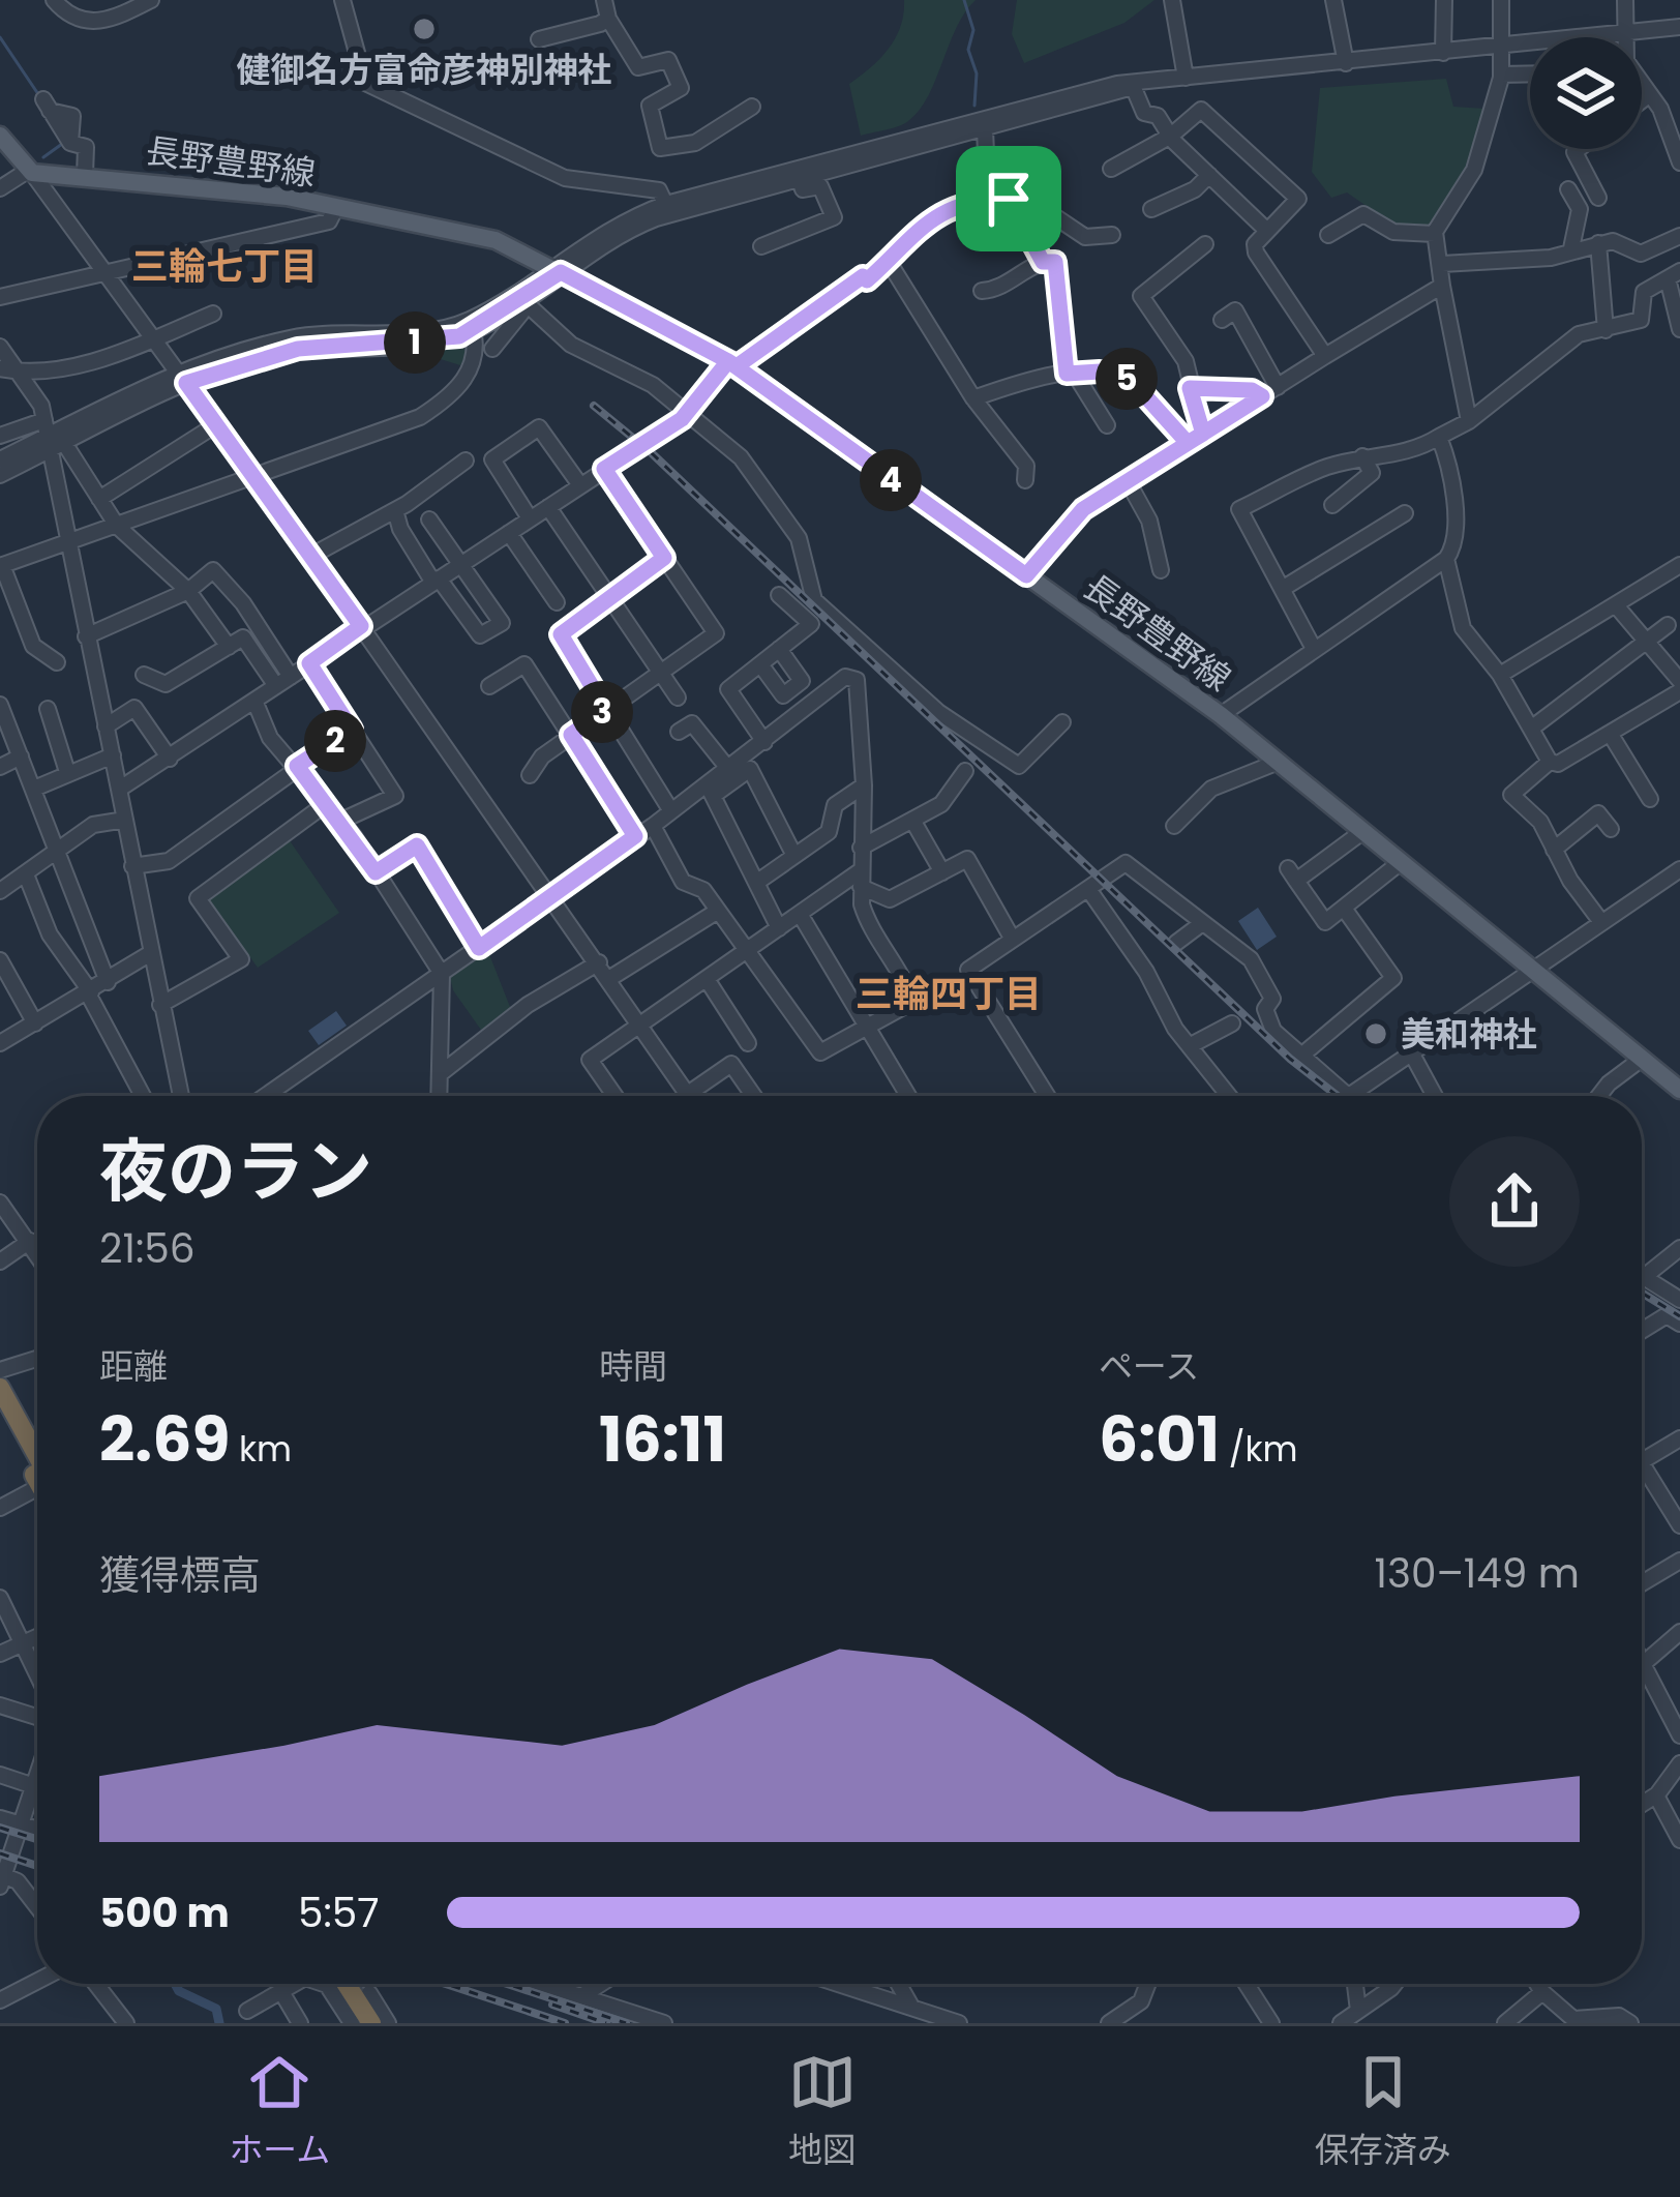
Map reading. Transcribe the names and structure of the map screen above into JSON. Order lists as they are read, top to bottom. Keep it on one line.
{"streets":{"main road":["長野豊野線"]},"districts":["三輪七丁目","三輪四丁目"],"places":["健御名方富命彦神別神社","美和神社"],"page":{"pins":["1","5","4","3","2"],"heading":["夜のラン","21:56"],"stats":[["距離","2.69 km"],["時間","16:11"],["ペース","6:01 /km"]],"chart":["獲得標高","130–149 m"],"list":[{"name":"500 m","note":"5:57"}],"tabs":["ホーム","地図","保存済み"]}}
